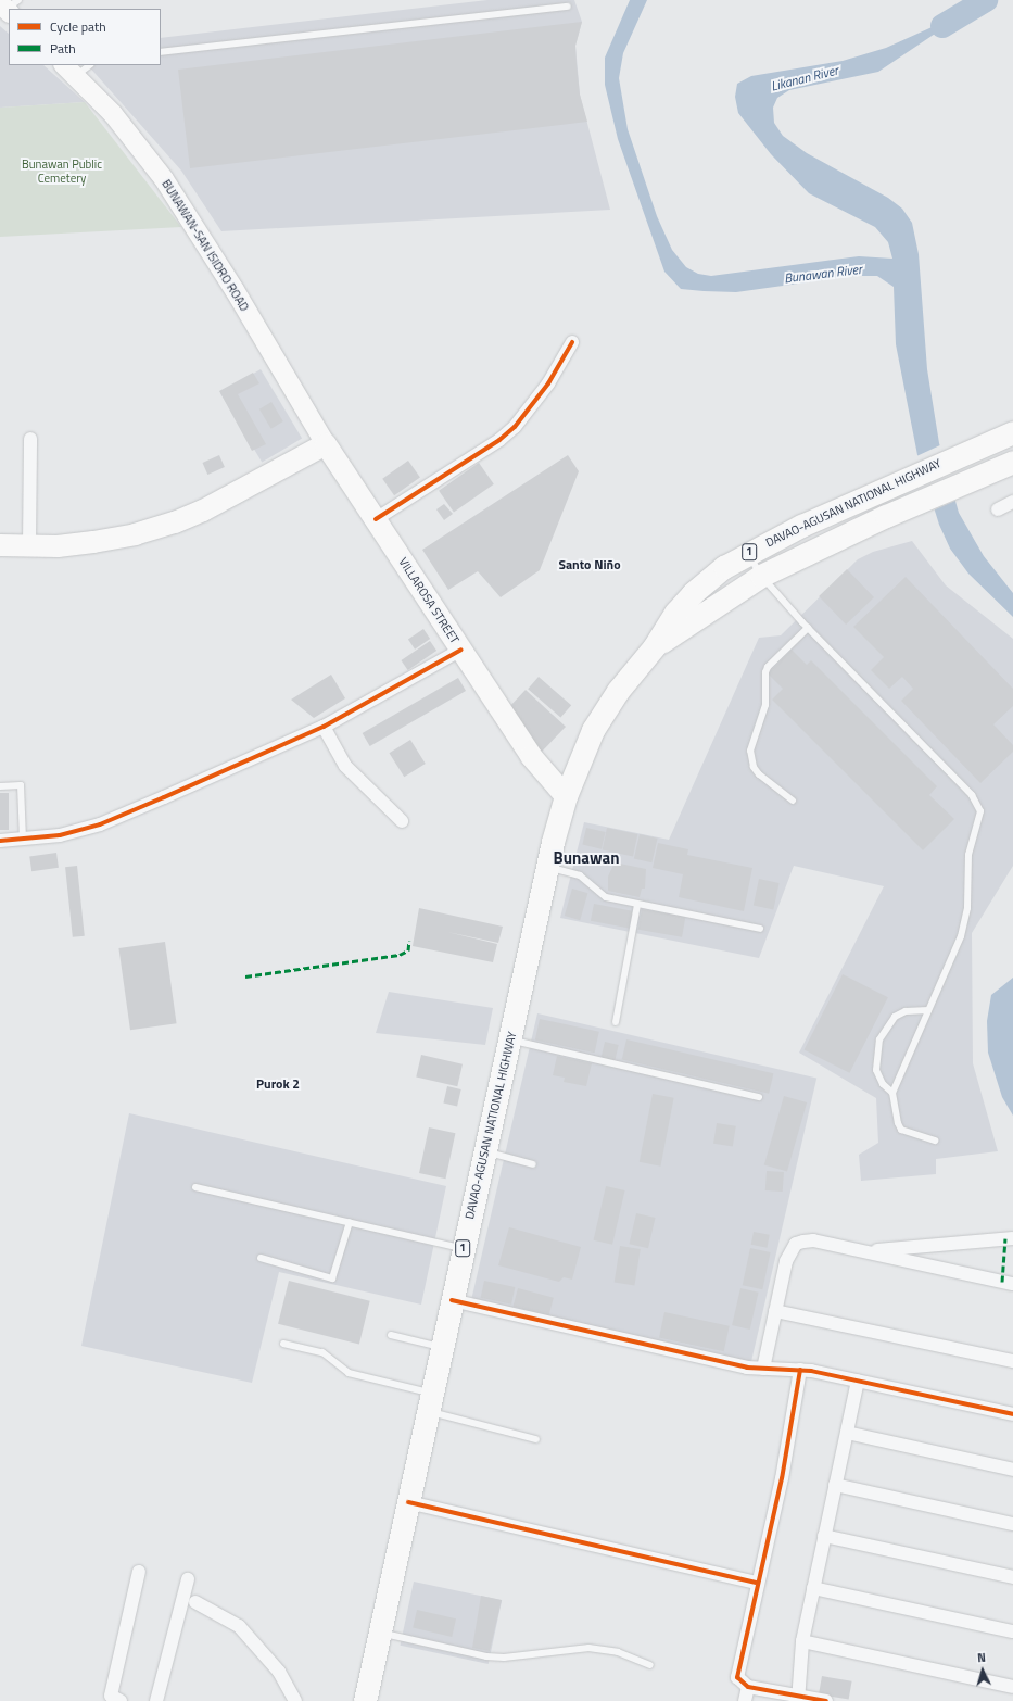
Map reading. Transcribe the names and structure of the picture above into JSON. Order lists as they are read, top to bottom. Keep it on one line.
{"streets":{"highway":["DAVAO-AGUSAN NATIONAL HIGHWAY","1"],"main road":["BUNAWAN-SAN ISIDRO ROAD","VILLAROSA STREET"]},"crossings":[["BUNAWAN-SAN ISIDRO ROAD","VILLAROSA STREET"],["DAVAO-AGUSAN NATIONAL HIGHWAY","VILLAROSA STREET"]],"districts":["Santo Niño","Bunawan","Purok 2"],"water":["Likanan River","Bunawan River"],"parks":["Bunawan Public Cemetery"],"legend":["Cycle path","Path"],"north":"top"}
